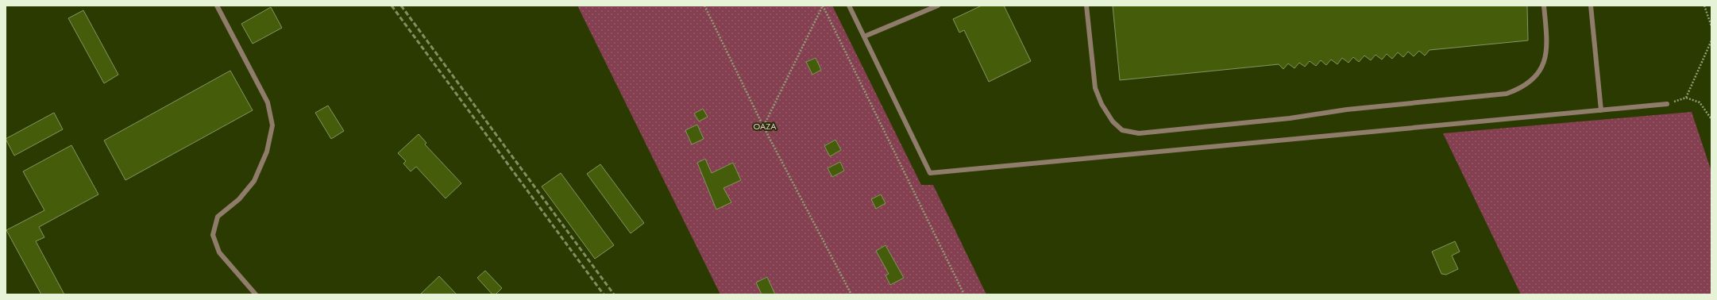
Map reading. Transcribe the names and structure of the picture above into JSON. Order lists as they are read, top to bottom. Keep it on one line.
{"parks":["OAZA"]}
